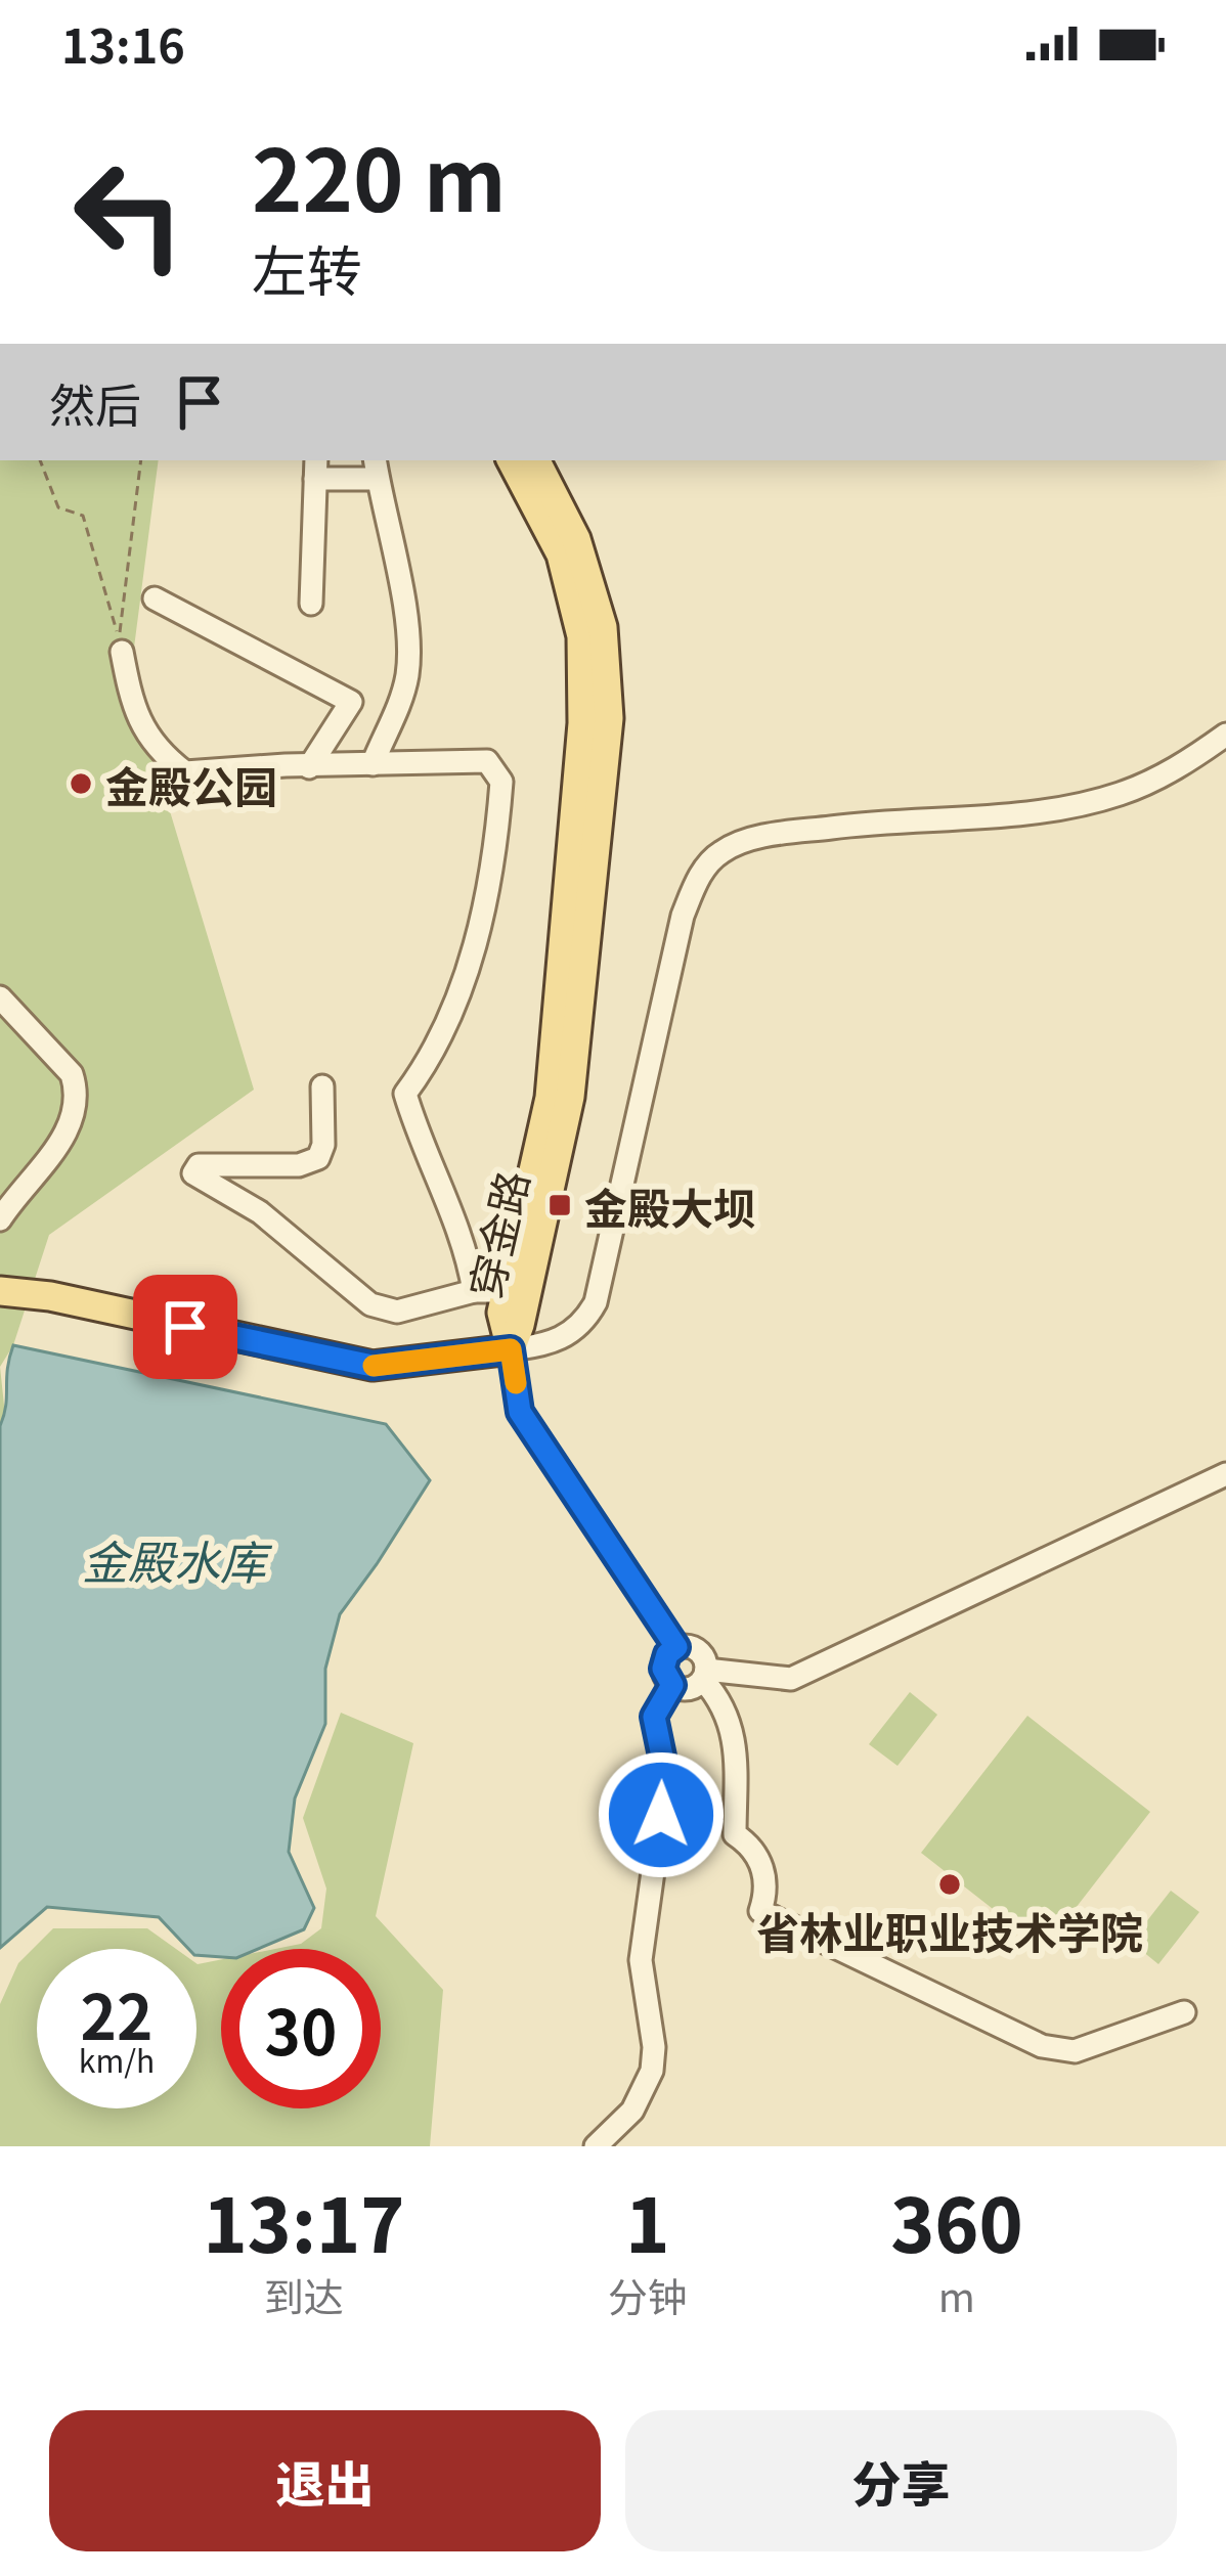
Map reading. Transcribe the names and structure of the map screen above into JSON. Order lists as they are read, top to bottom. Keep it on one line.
{"streets":{"main road":["穿金路"]},"water":["金殿水库"],"places":{"other":["金殿公园","省林业职业技术学院"],"transit":["金殿大坝"]},"page":{"status":"13:16","turn":["220 m","左转"],"then":"然后","speed":"22 km/h","limit":"30","eta":["13:17","到达","1","分钟","360","m"],"buttons":["退出","分享"]}}
